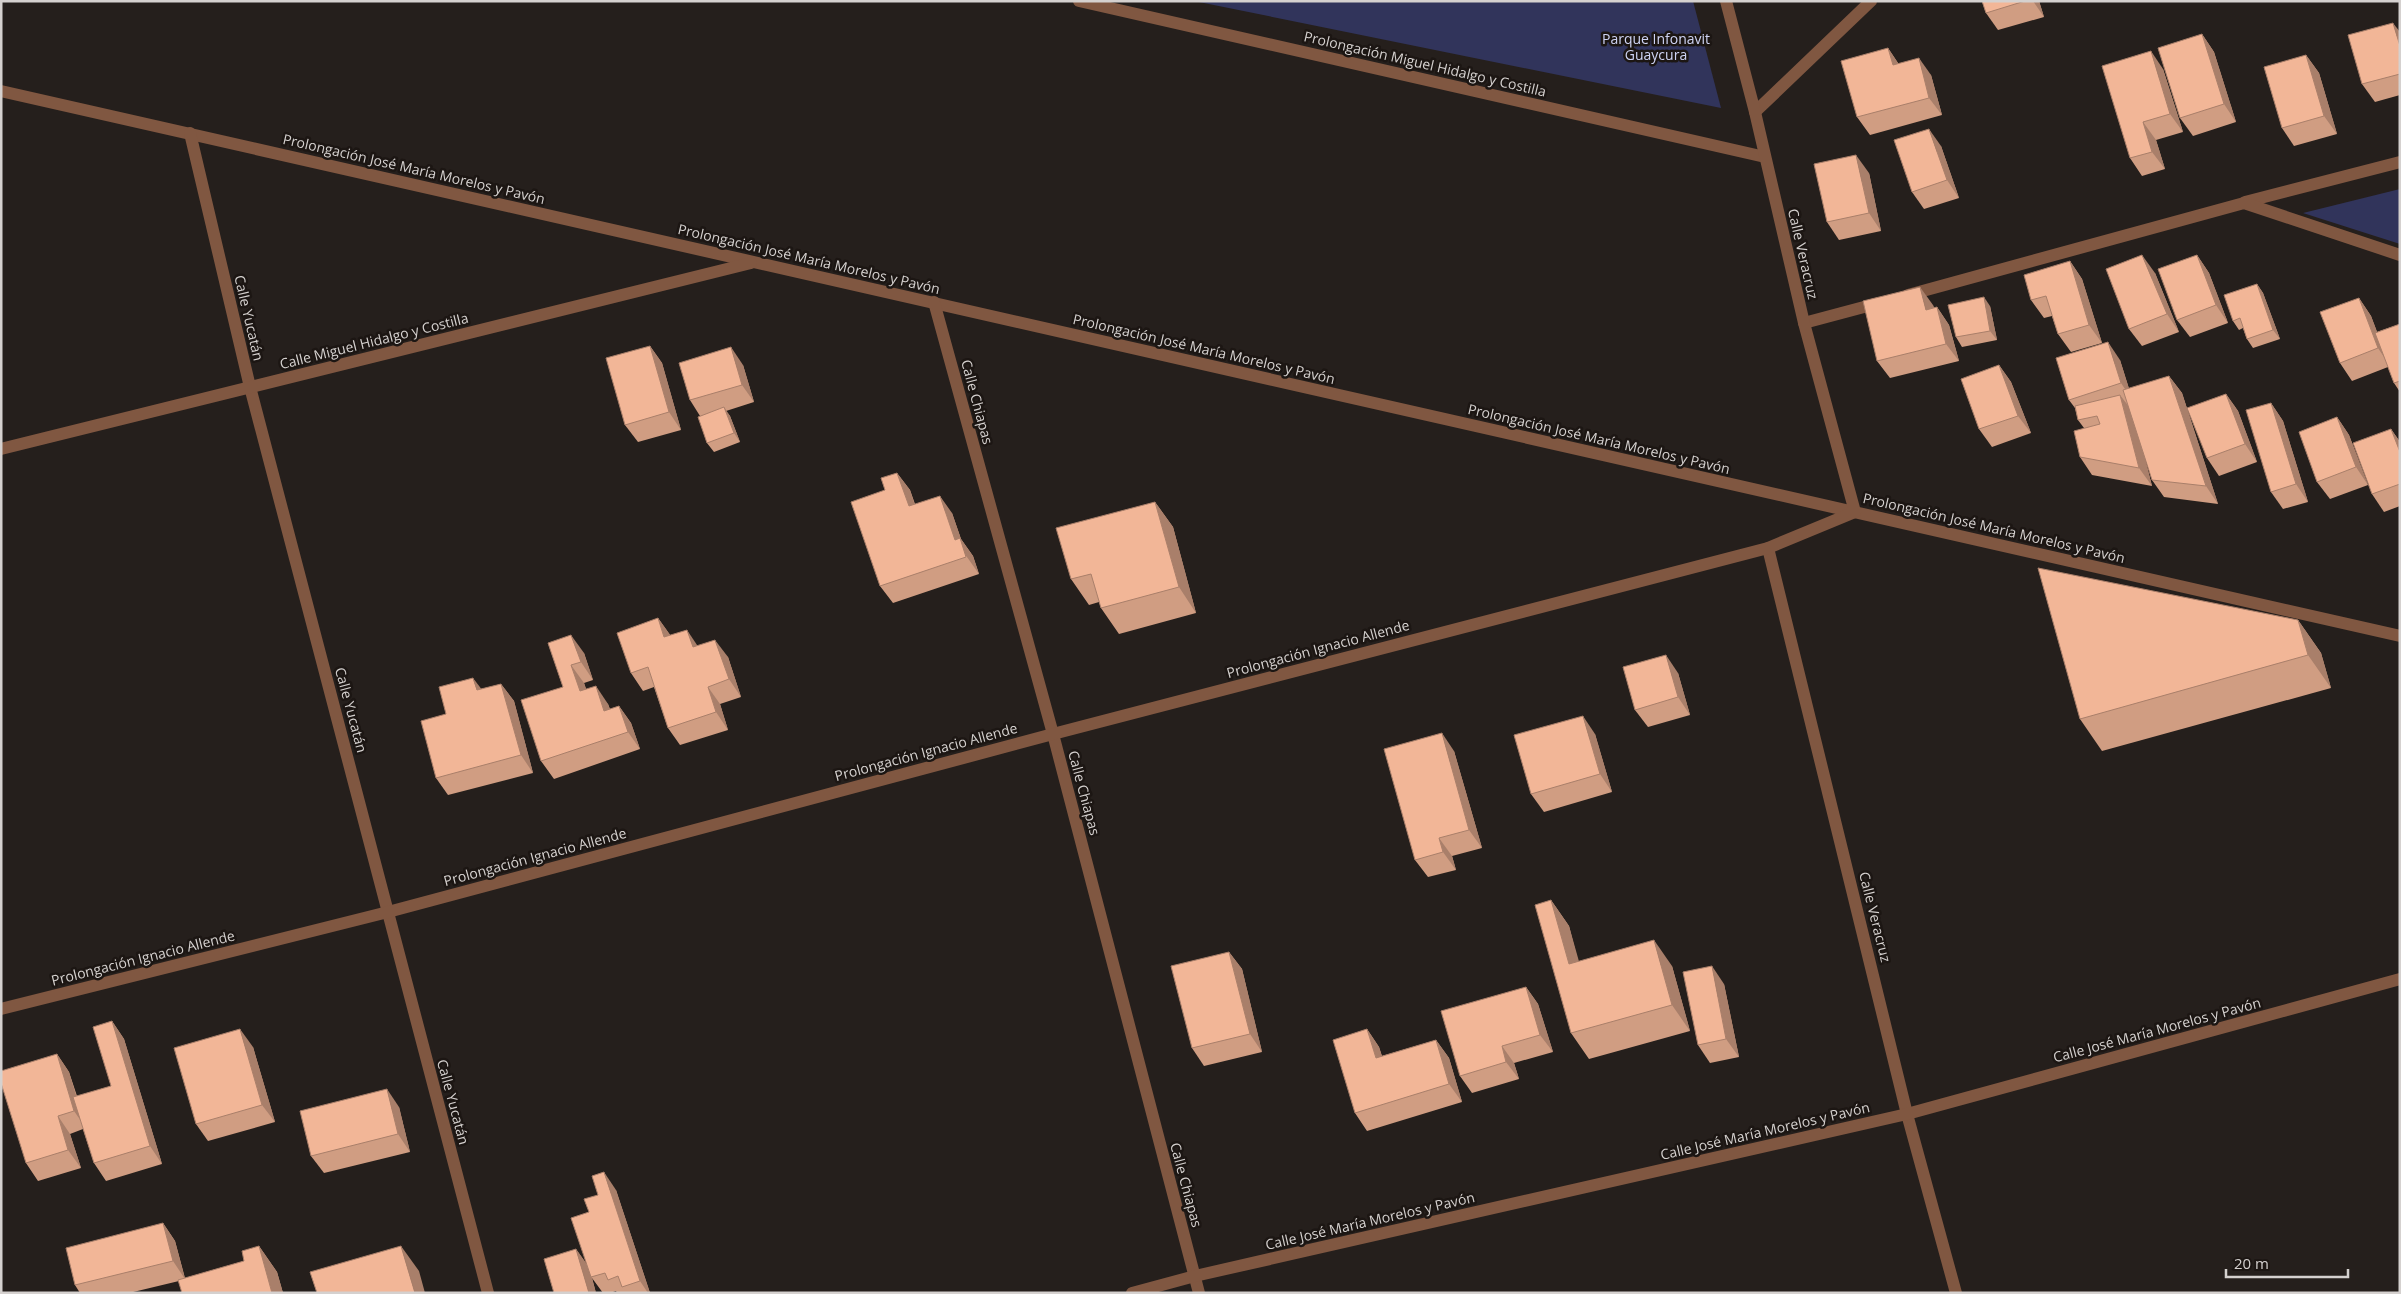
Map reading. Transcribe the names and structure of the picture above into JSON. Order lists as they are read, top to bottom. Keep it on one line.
{"streets":{"street":["Prolongación Miguel Hidalgo y Costilla","Prolongación José María Morelos y Pavón","Calle Veracruz","Calle Yucatán","Calle Miguel Hidalgo y Costilla","Calle Chiapas","Prolongación Ignacio Allende","Calle José María Morelos y Pavón"]},"crossings":[["Prolongación Miguel Hidalgo y Costilla","Calle Veracruz"],["Prolongación José María Morelos y Pavón","Calle Veracruz"],["Prolongación José María Morelos y Pavón","Calle Yucatán"],["Prolongación José María Morelos y Pavón","Calle Miguel Hidalgo y Costilla"],["Prolongación José María Morelos y Pavón","Calle Chiapas"],["Prolongación José María Morelos y Pavón","Prolongación Ignacio Allende"],["Calle Veracruz","Prolongación Ignacio Allende"],["Calle Veracruz","Calle José María Morelos y Pavón"],["Calle Yucatán","Calle Miguel Hidalgo y Costilla"],["Calle Yucatán","Prolongación Ignacio Allende"],["Calle Chiapas","Prolongación Ignacio Allende"],["Calle Chiapas","Calle José María Morelos y Pavón"]],"parks":["Parque Infonavit Guaycura"],"scale_bar":"20 m"}
